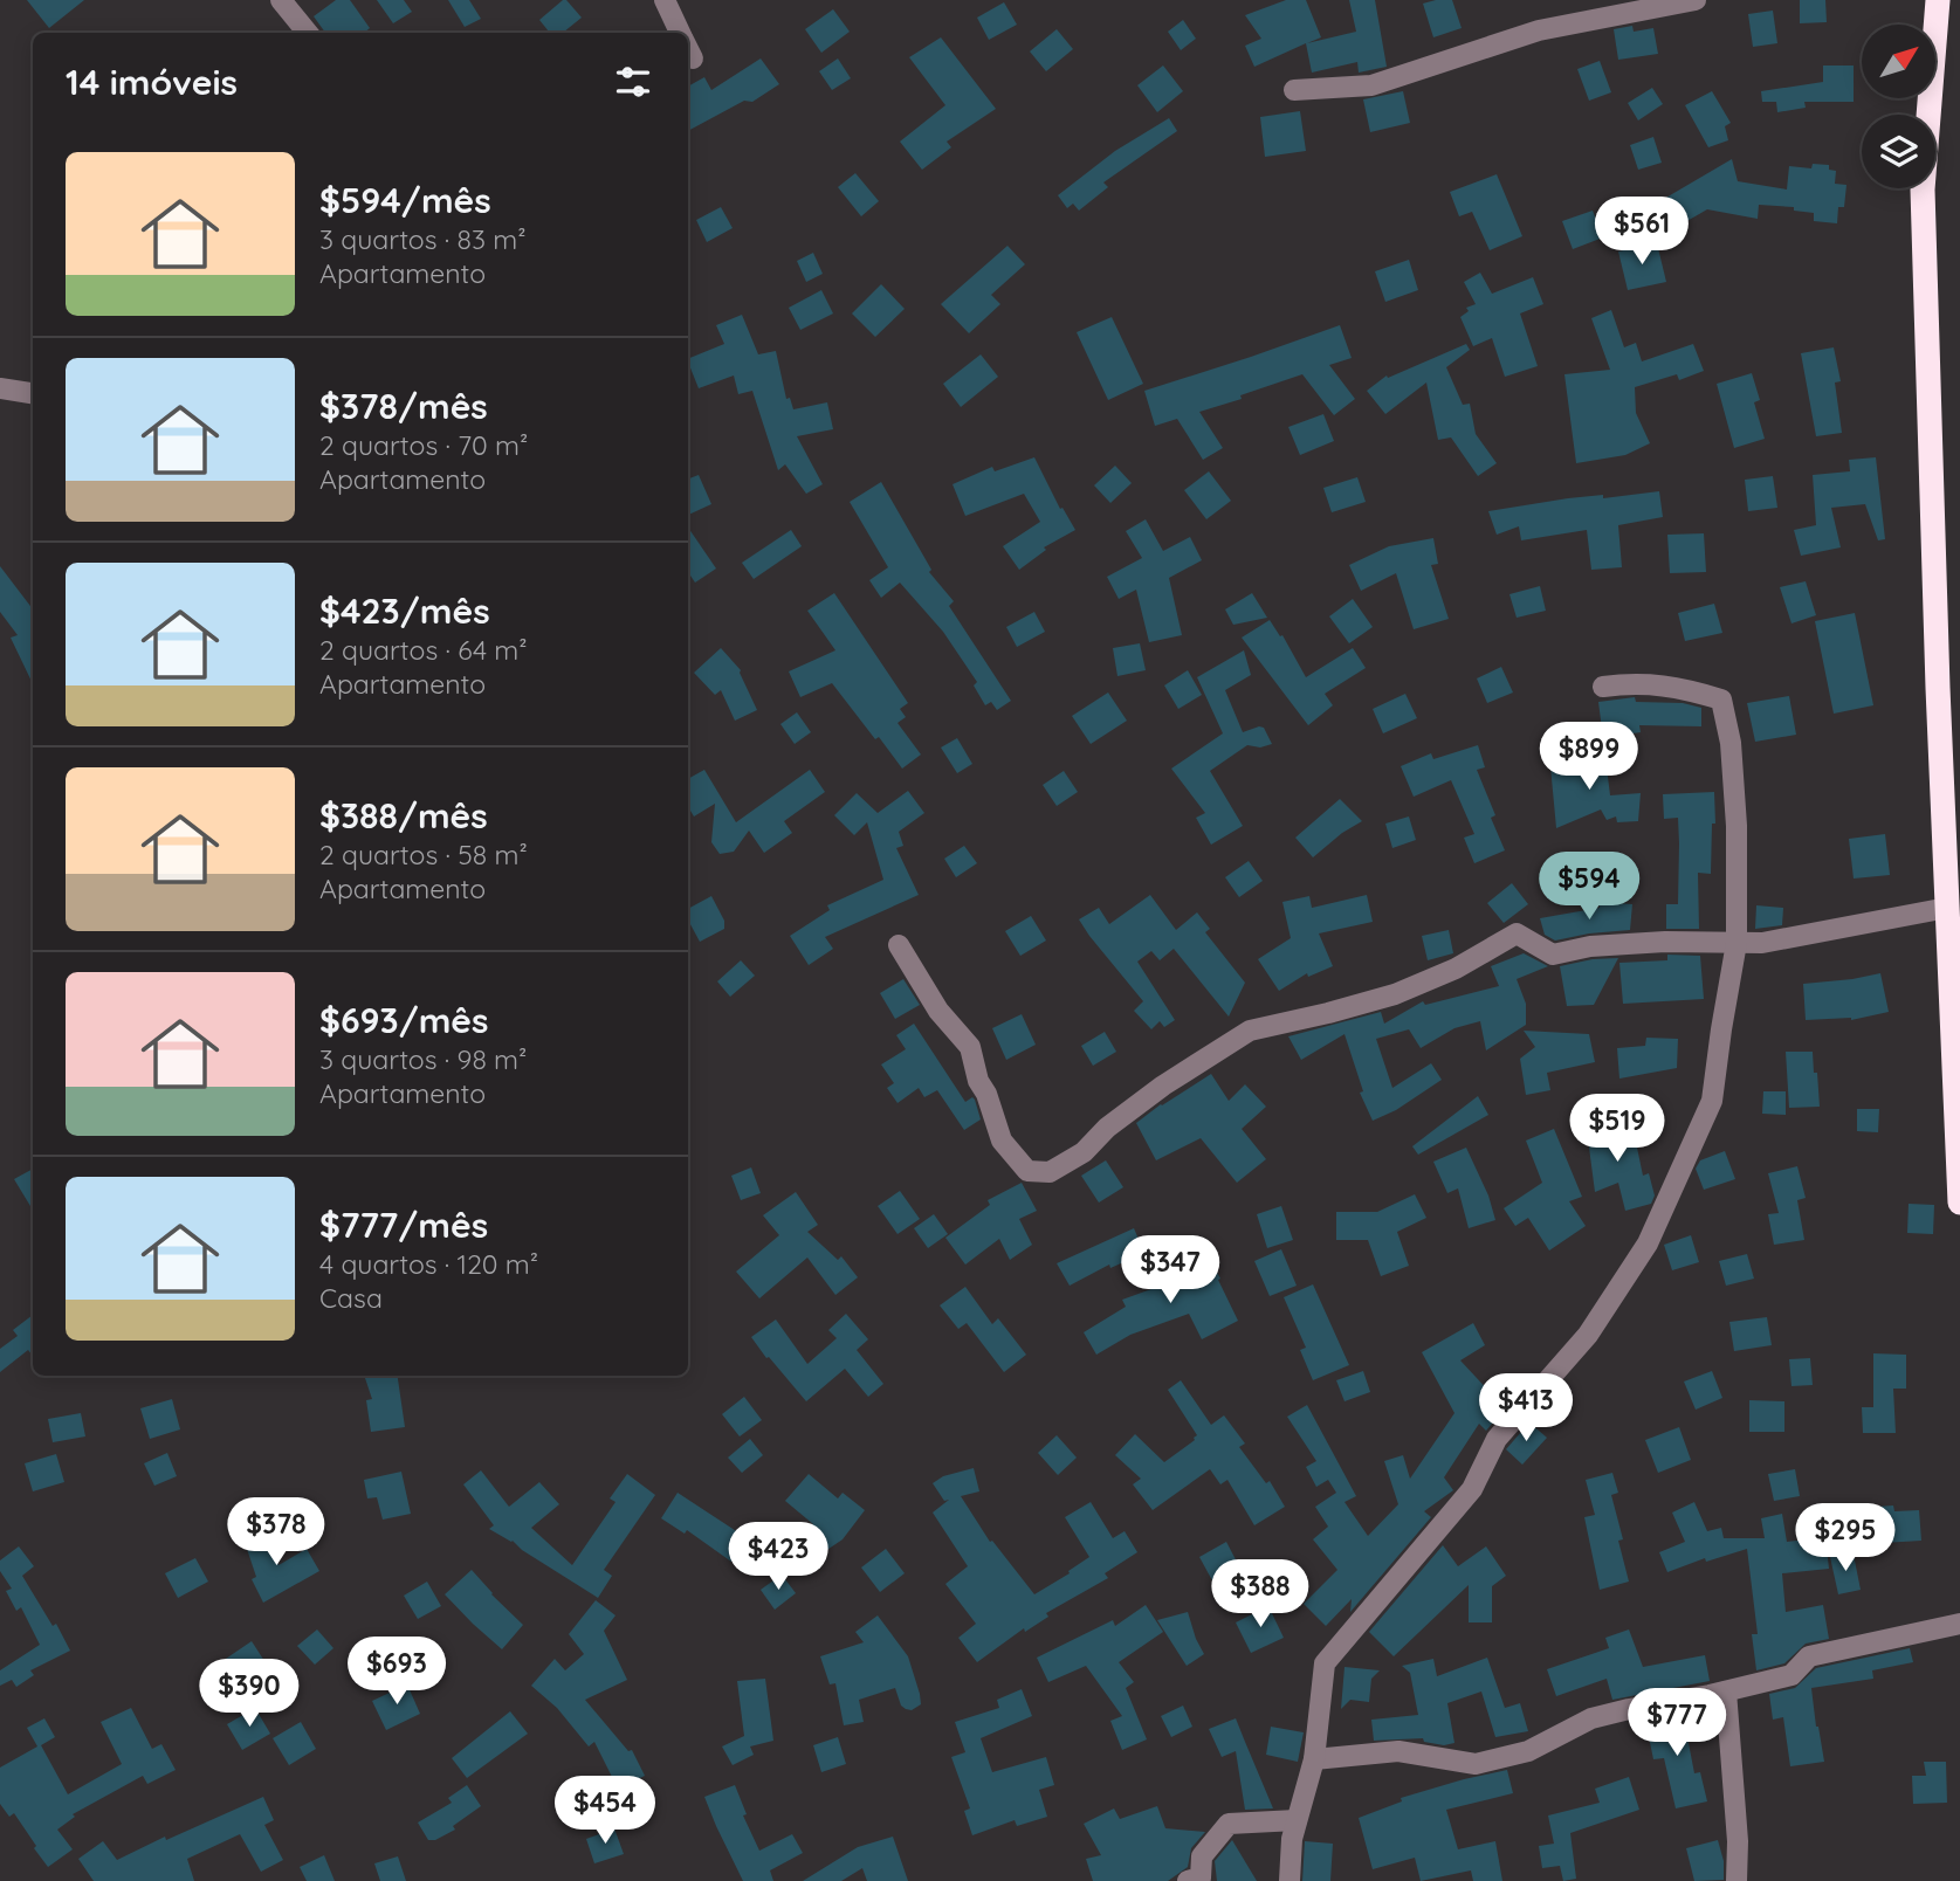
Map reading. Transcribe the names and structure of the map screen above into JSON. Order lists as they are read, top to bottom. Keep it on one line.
{"north":"top right","page":{"heading":"14 imóveis","list":[{"name":"$594/mês","note":"3 quartos · 83 m² · Apartamento"},{"name":"$378/mês","note":"2 quartos · 70 m² · Apartamento"},{"name":"$423/mês","note":"2 quartos · 64 m² · Apartamento"},{"name":"$388/mês","note":"2 quartos · 58 m² · Apartamento"},{"name":"$693/mês","note":"3 quartos · 98 m² · Apartamento"},{"name":"$777/mês","note":"4 quartos · 120 m² · Casa"}],"price":["$561","$899","$594","$519","$347","$413","$378","$295","$423","$388","$693","$390","$777","$454"]}}
